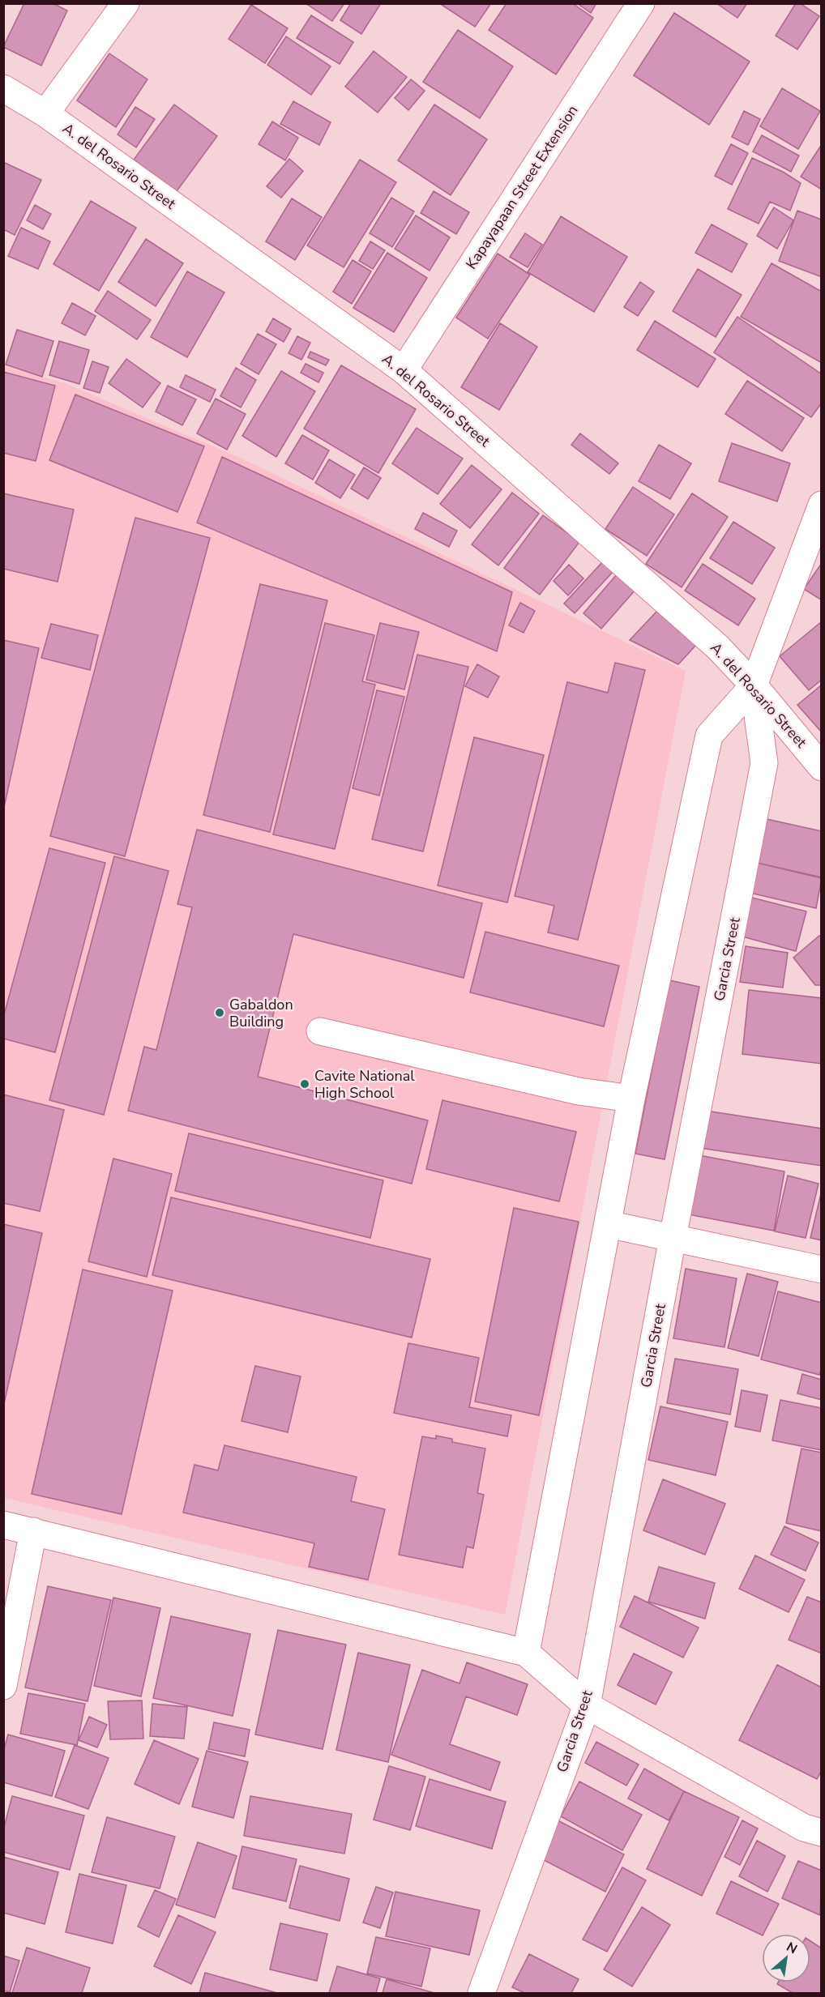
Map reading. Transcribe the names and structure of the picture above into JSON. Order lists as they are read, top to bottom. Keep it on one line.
{"streets":{"street":["A. del Rosario Street","Kapayapaan Street Extension","Garcia Street"]},"crossings":[["A. del Rosario Street","Kapayapaan Street Extension"],["A. del Rosario Street","Garcia Street"]],"places":["Gabaldon Building","Cavite National High School"],"north":"top right"}
